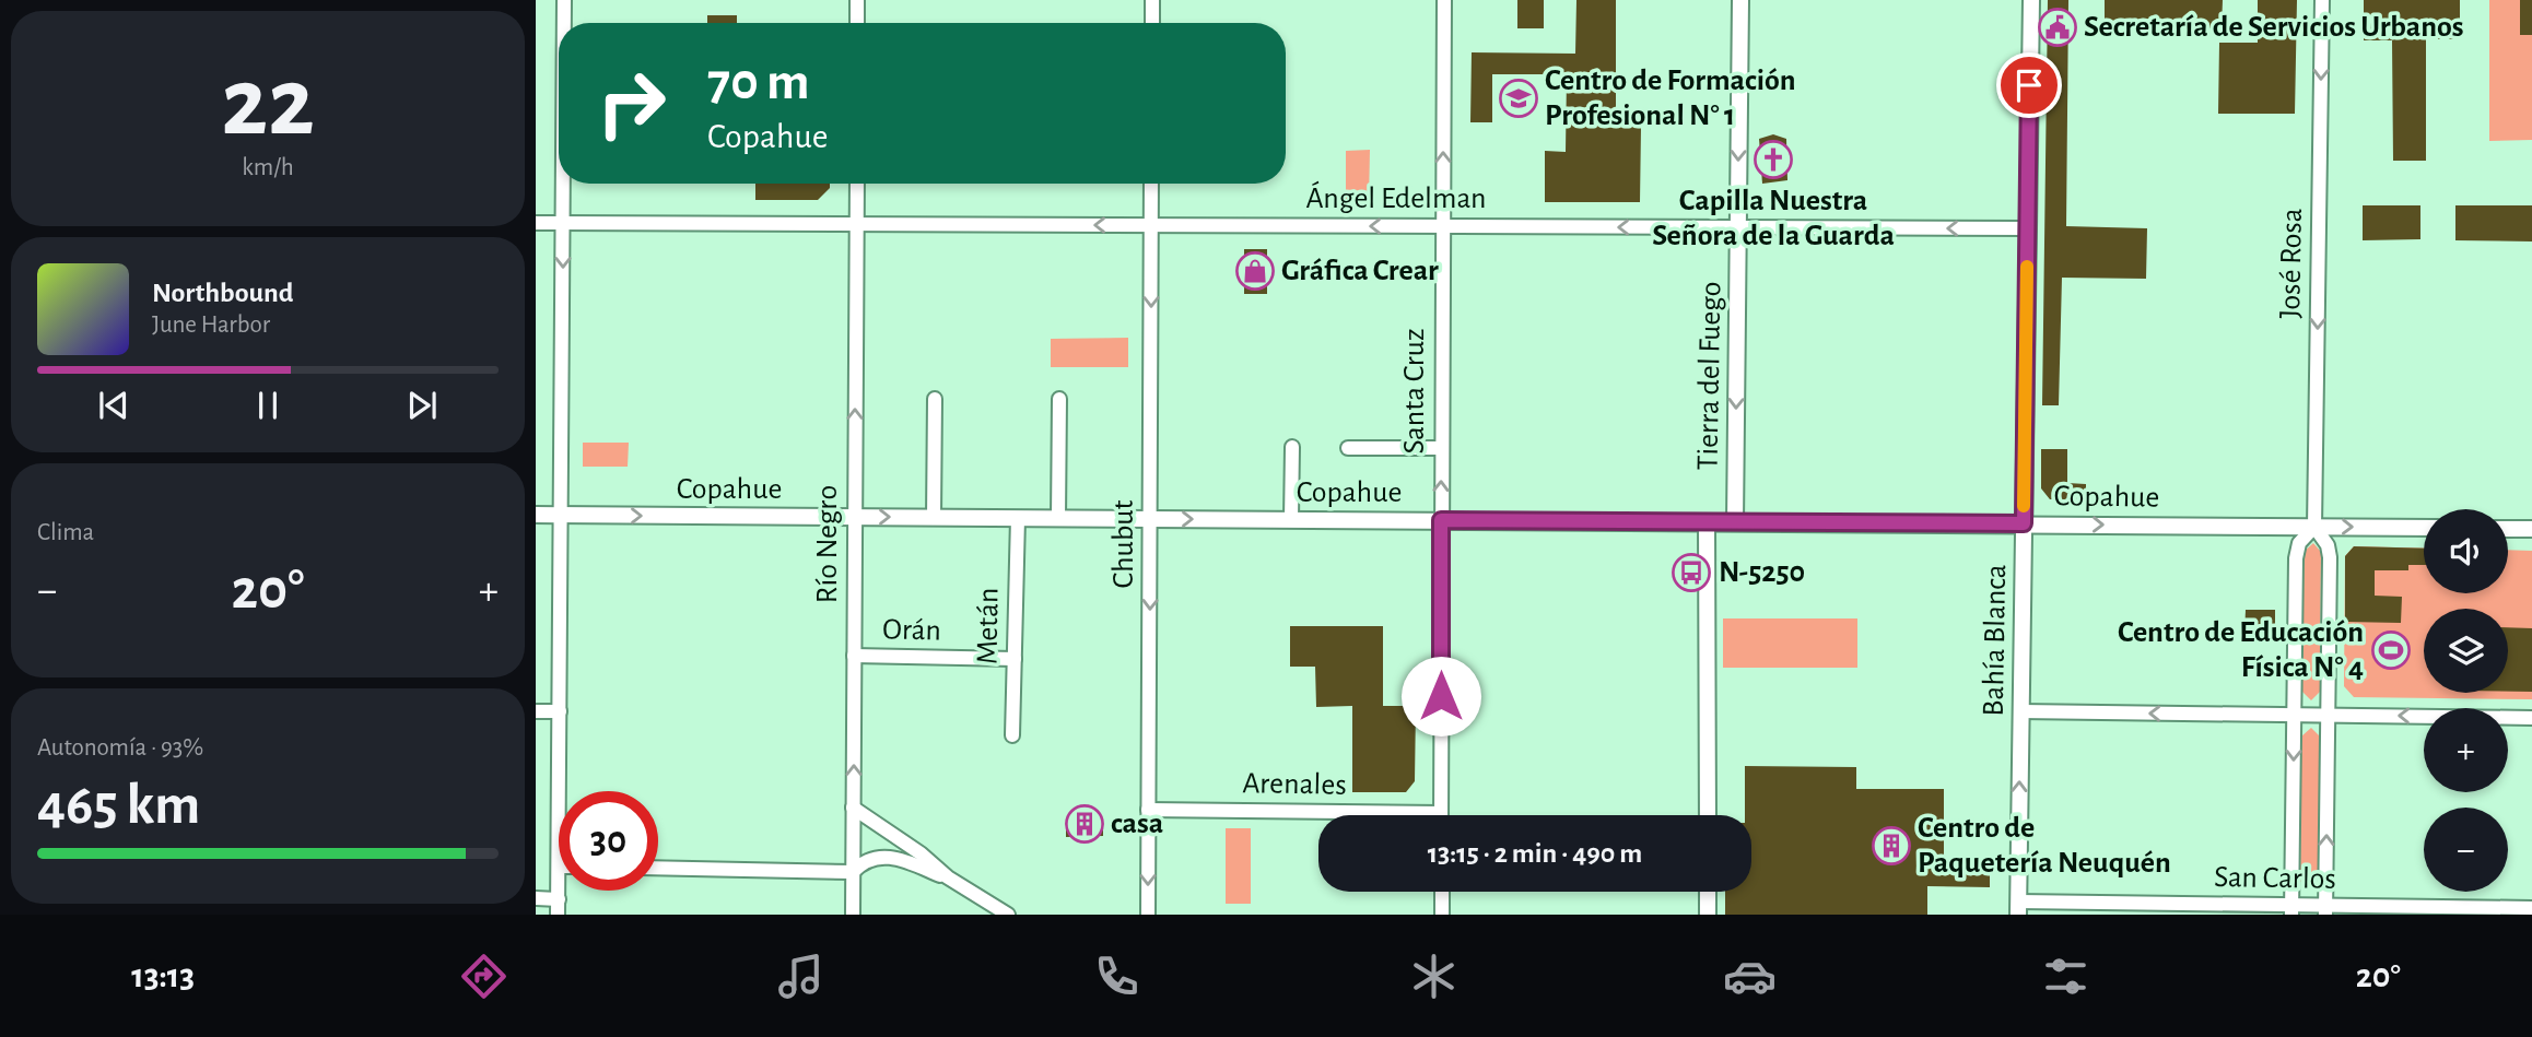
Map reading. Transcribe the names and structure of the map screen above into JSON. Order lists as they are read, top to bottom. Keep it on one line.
{"streets":{"street":["Ángel Edelman","José Rosa","Tierra del Fuego","Santa Cruz","Copahue","Río Negro","Chubut","Metán","Orán","Bahía Blanca","Arenales","San Carlos"]},"crossings":[["Ángel Edelman","Tierra del Fuego"],["Ángel Edelman","Santa Cruz"],["Ángel Edelman","Río Negro"],["Ángel Edelman","Chubut"],["Ángel Edelman","Bahía Blanca"],["José Rosa","Copahue"],["José Rosa","San Carlos"],["Tierra del Fuego","Copahue"],["Santa Cruz","Copahue"],["Santa Cruz","Arenales"],["Copahue","Río Negro"],["Copahue","Chubut"],["Copahue","Metán"],["Copahue","Bahía Blanca"],["Río Negro","Orán"],["Chubut","Arenales"],["Metán","Orán"],["Bahía Blanca","San Carlos"]],"one_way":["Ángel Edelman","Tierra del Fuego","Santa Cruz","Copahue","Río Negro","Chubut"],"places":{"public building":["Secretaría de Servicios Urbanos"],"school or university":["Centro de Formación Profesional N° 1"],"church":["Capilla Nuestra Señora de la Guarda"],"shop":["Gráfica Crear"],"bus stop":["N-5250"],"sports":["Centro de Educación Física N° 4"],"building":["casa","Centro de Paquetería Neuquén"]},"page":{"tile":[["22","km/h"],"Clima",["Autonomía · 93%","465 km"]],"turn":["70 m","Copahue"],"song":["Northbound","June Harbor"],"map_buttons":["+","−"],"heat":["−","20°","+"],"limit":"30","trip":"13:15 · 2 min · 490 m","tabs":["13:13","20°"]}}
